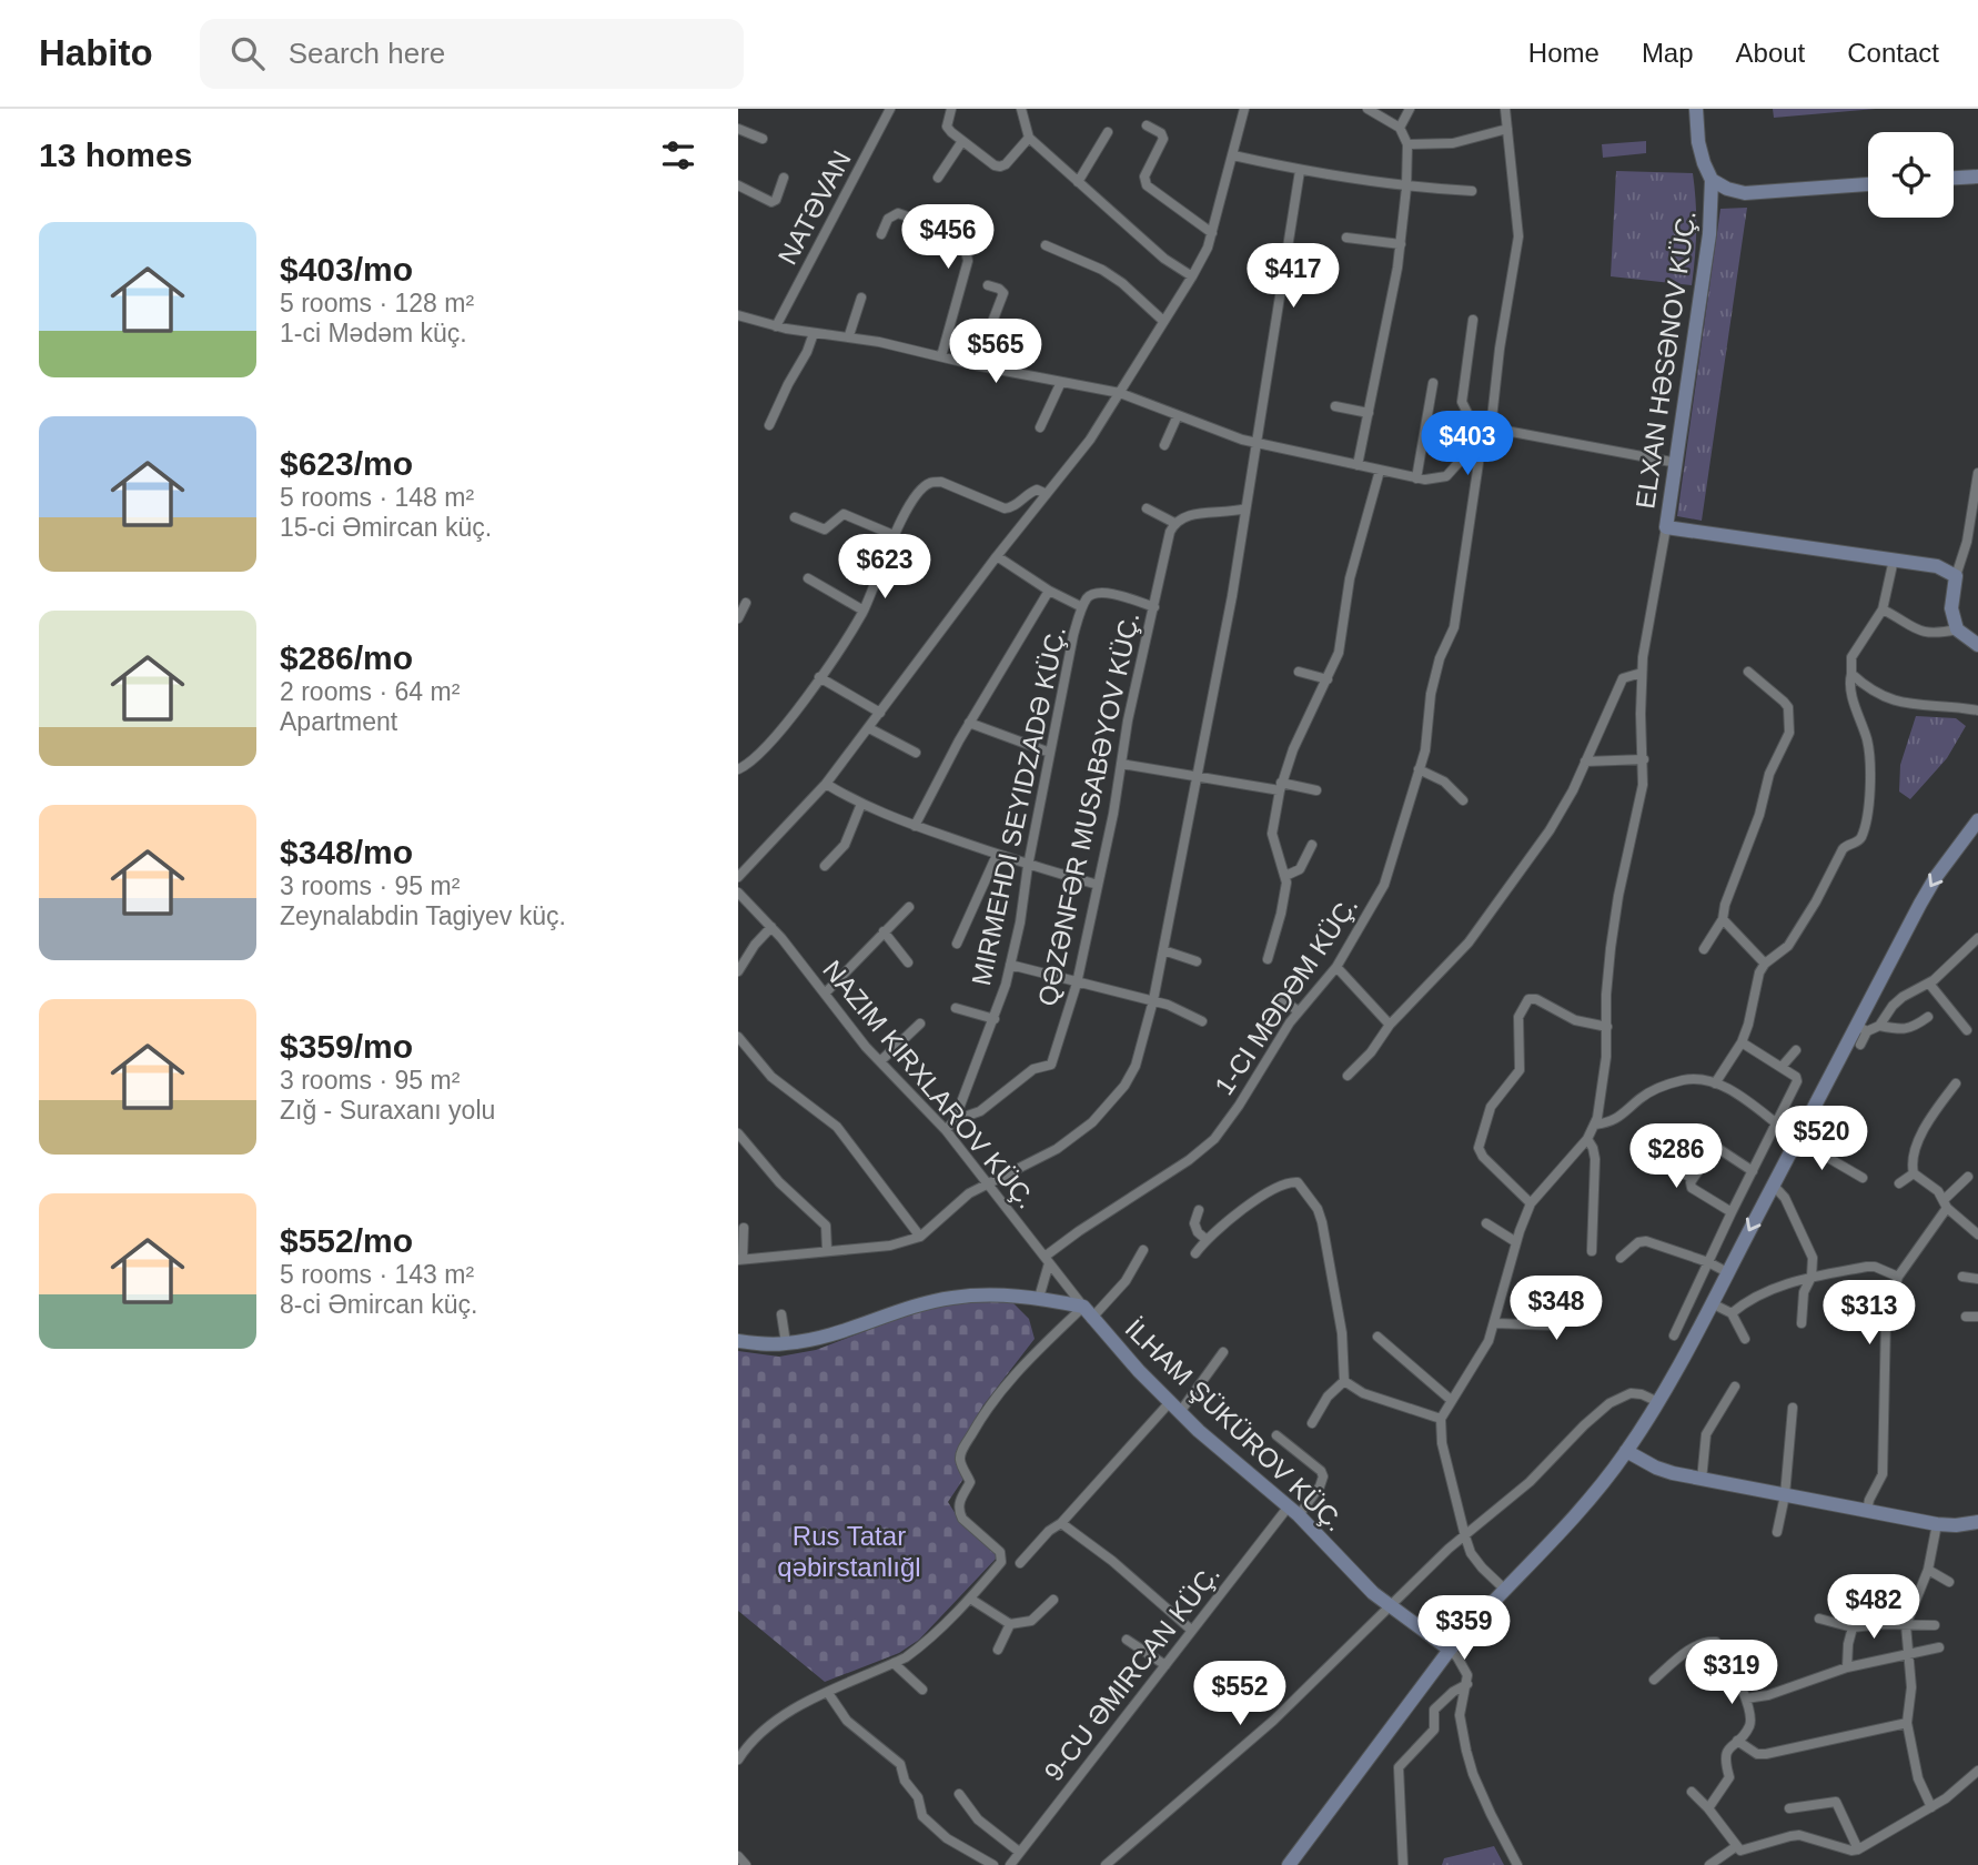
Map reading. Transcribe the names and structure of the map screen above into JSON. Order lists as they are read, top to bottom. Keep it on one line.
{"streets":{"street":["NATƏVAN","ELXAN HƏSƏNOV KÜÇ.","MIRMEHDI SEYIDZADƏ KÜÇ.","QƏZƏNFƏR MUSABƏYOV KÜÇ.","1-CI MƏDƏM KÜÇ.","İLHAM ŞÜKÜROV KÜÇ.","9-CU ƏMIRCAN KÜÇ."]},"crossings":[["MIRMEHDI SEYIDZADƏ KÜÇ.","QƏZƏNFƏR MUSABƏYOV KÜÇ."],["İLHAM ŞÜKÜROV KÜÇ.","9-CU ƏMIRCAN KÜÇ."]],"parks":["Rus Tatar qəbirstanlığl"],"page":{"header":"Habito","search":"Search here","nav":["Home","Map","About","Contact"],"heading":"13 homes","list":[{"name":"$403/mo","note":"5 rooms · 128 m² · 1-ci Mədəm küç."},{"name":"$623/mo","note":"5 rooms · 148 m² · 15-ci Əmircan küç."},{"name":"$286/mo","note":"2 rooms · 64 m² · Apartment"},{"name":"$348/mo","note":"3 rooms · 95 m² · Zeynalabdin Tagiyev küç."},{"name":"$359/mo","note":"3 rooms · 95 m² · Zığ - Suraxanı yolu"},{"name":"$552/mo","note":"5 rooms · 143 m² · 8-ci Əmircan küç."}],"price":["$456","$417","$565","$403","$623","$520","$286","$348","$313","$482","$359","$319","$552"]}}
